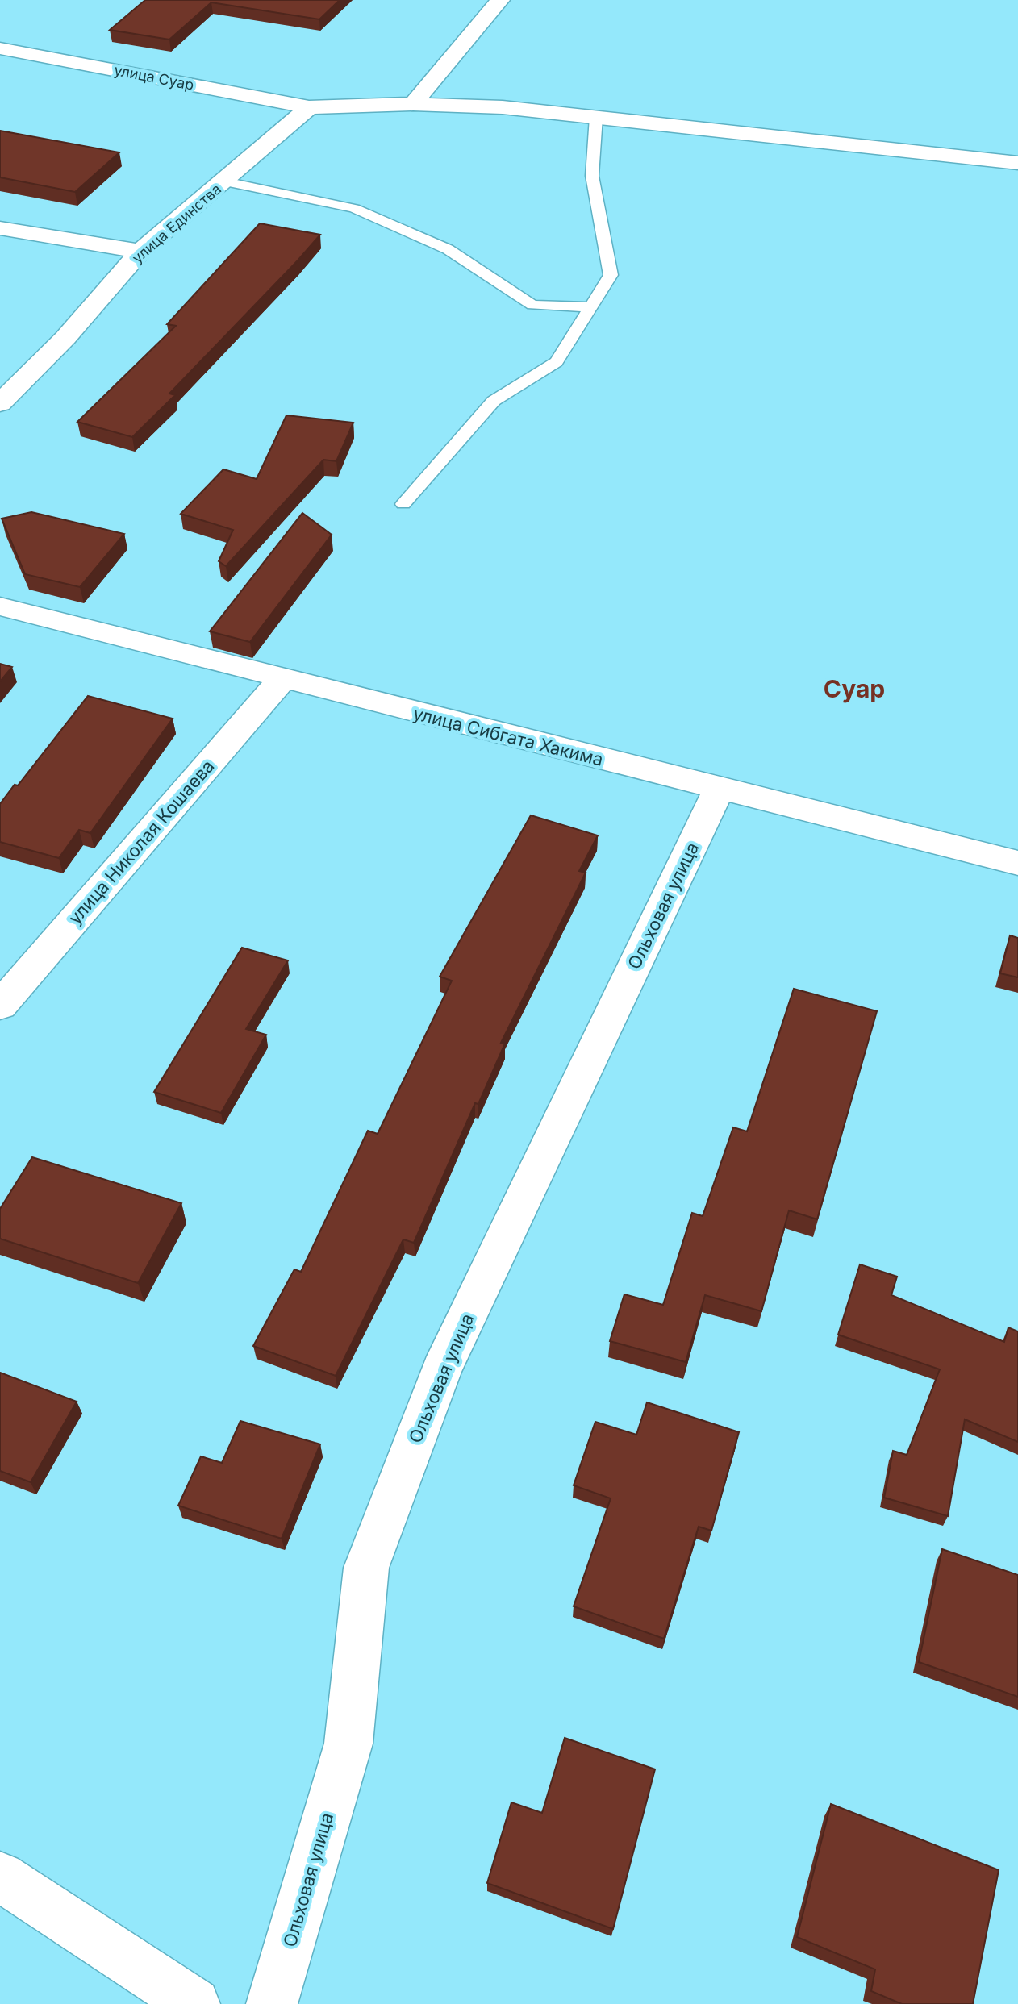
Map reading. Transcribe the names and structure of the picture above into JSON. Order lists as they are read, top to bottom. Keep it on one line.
{"streets":{"street":["улица Суар","улица Единства","улица Сибгата Хакима","улица Николая Кошаева","Ольховая улица"]},"crossings":[["улица Суар","улица Единства"],["улица Сибгата Хакима","улица Николая Кошаева"],["улица Сибгата Хакима","Ольховая улица"]],"districts":["Суар"]}
